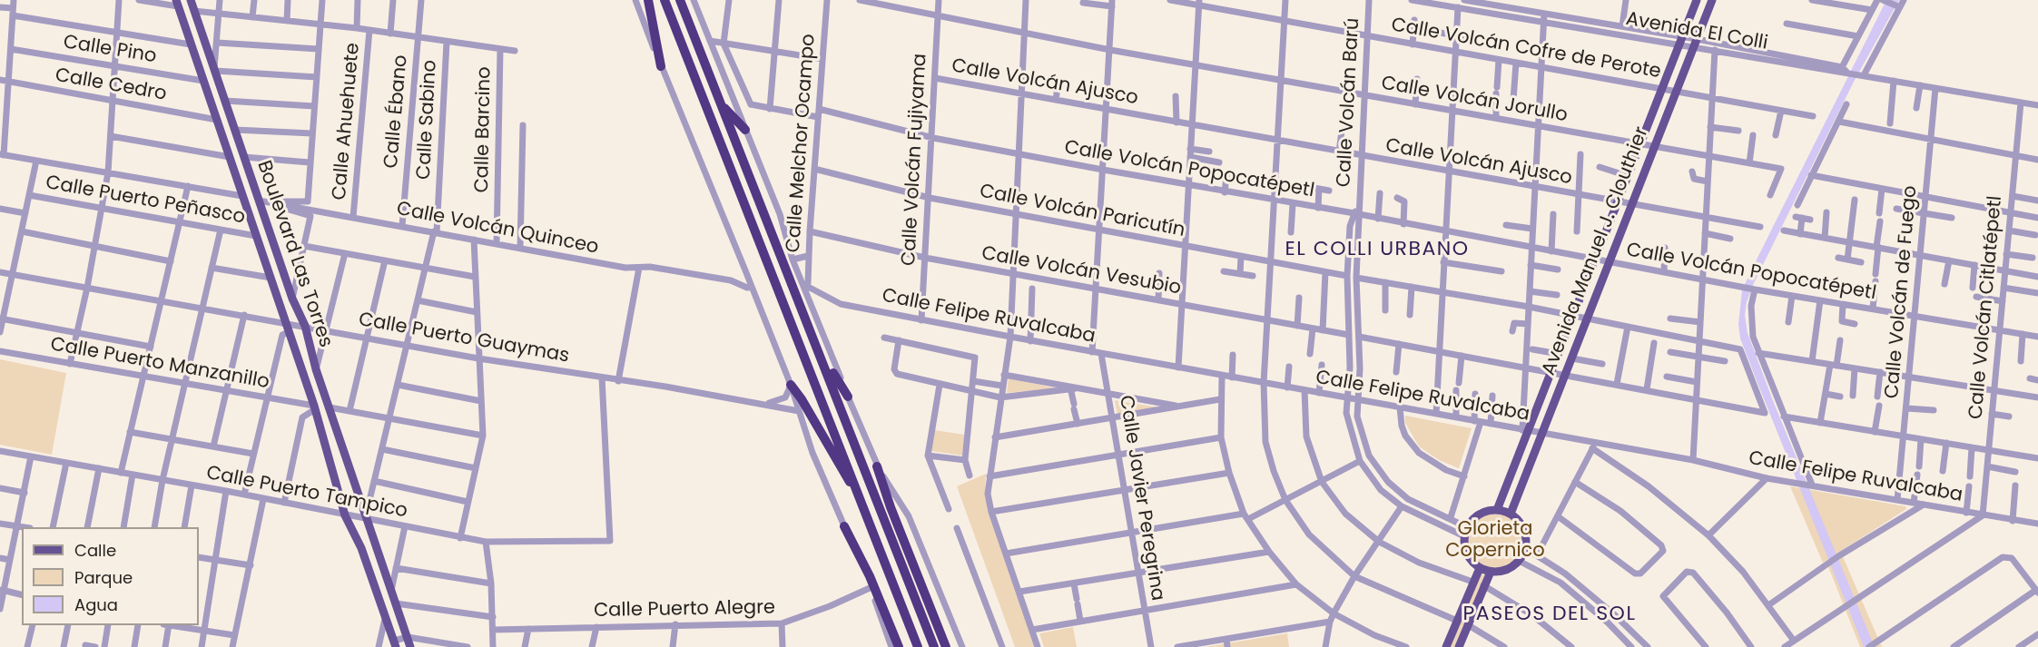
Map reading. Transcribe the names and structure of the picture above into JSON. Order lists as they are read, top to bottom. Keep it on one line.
{"streets":{"main road":["Avenida Manuel J. Clouthier","Boulevard Las Torres"],"street":["Avenida El Colli","Calle Volcán Cofre de Perote","Calle Pino","Calle Volcán Ajusco","Calle Cedro","Calle Volcán Jorullo","Calle Volcán Barú","Calle Ébano","Calle Sabino","Calle Ahuehuete","Calle Barcino","Calle Melchor Ocampo","Calle Volcán Fujiyama","Calle Volcán Popocatépetl","Calle Puerto Peñasco","Calle Volcán Paricutín","Calle Volcán Quinceo","Calle Volcán Vesubio","Calle Volcán de Fuego","Calle Volcán Citlatépetl","Calle Felipe Ruvalcaba","Calle Puerto Guaymas","Calle Puerto Manzanillo","Calle Puerto Tampico","Calle Javier Peregrina","Calle Puerto Alegre"]},"crossings":[["Avenida El Colli","Avenida Manuel J. Clouthier"],["Avenida El Colli","Calle Volcán de Fuego"],["Avenida El Colli","Calle Volcán Citlatépetl"],["Calle Volcán Cofre de Perote","Calle Volcán Barú"],["Calle Volcán Cofre de Perote","Avenida Manuel J. Clouthier"],["Calle Pino","Boulevard Las Torres"],["Calle Volcán Ajusco","Calle Volcán Barú"],["Calle Volcán Ajusco","Calle Volcán Fujiyama"],["Calle Volcán Ajusco","Avenida Manuel J. Clouthier"],["Calle Cedro","Boulevard Las Torres"],["Calle Volcán Jorullo","Calle Volcán Barú"],["Calle Volcán Jorullo","Calle Volcán Fujiyama"],["Calle Volcán Jorullo","Avenida Manuel J. Clouthier"],["Calle Volcán Barú","Calle Volcán Popocatépetl"],["Calle Ébano","Calle Volcán Quinceo"],["Calle Sabino","Calle Volcán Quinceo"],["Calle Sabino","Boulevard Las Torres"],["Calle Sabino","Calle Puerto Guaymas"],["Calle Sabino","Calle Puerto Tampico"],["Calle Ahuehuete","Calle Volcán Quinceo"],["Calle Barcino","Calle Volcán Quinceo"],["Calle Melchor Ocampo","Calle Volcán Popocatépetl"],["Calle Melchor Ocampo","Calle Volcán Paricutín"],["Calle Melchor Ocampo","Calle Volcán Vesubio"],["Calle Melchor Ocampo","Calle Felipe Ruvalcaba"],["Calle Volcán Fujiyama","Calle Volcán Popocatépetl"],["Calle Volcán Fujiyama","Calle Volcán Paricutín"],["Calle Volcán Fujiyama","Calle Volcán Vesubio"],["Calle Volcán Fujiyama","Calle Felipe Ruvalcaba"],["Calle Volcán Popocatépetl","Avenida Manuel J. Clouthier"],["Calle Volcán Popocatépetl","Calle Volcán de Fuego"],["Calle Volcán Popocatépetl","Calle Volcán Citlatépetl"],["Calle Puerto Peñasco","Boulevard Las Torres"],["Calle Volcán Quinceo","Boulevard Las Torres"],["Avenida Manuel J. Clouthier","Calle Felipe Ruvalcaba"],["Boulevard Las Torres","Calle Puerto Guaymas"],["Boulevard Las Torres","Calle Puerto Manzanillo"],["Boulevard Las Torres","Calle Puerto Tampico"],["Calle Volcán de Fuego","Calle Felipe Ruvalcaba"],["Calle Volcán Citlatépetl","Calle Felipe Ruvalcaba"],["Calle Felipe Ruvalcaba","Calle Javier Peregrina"],["Calle Puerto Guaymas","Calle Puerto Tampico"]],"districts":["EL COLLI URBANO","PASEOS DEL SOL"],"parks":["Glorieta Copernico"],"legend":["Calle","Parque","Agua"]}
